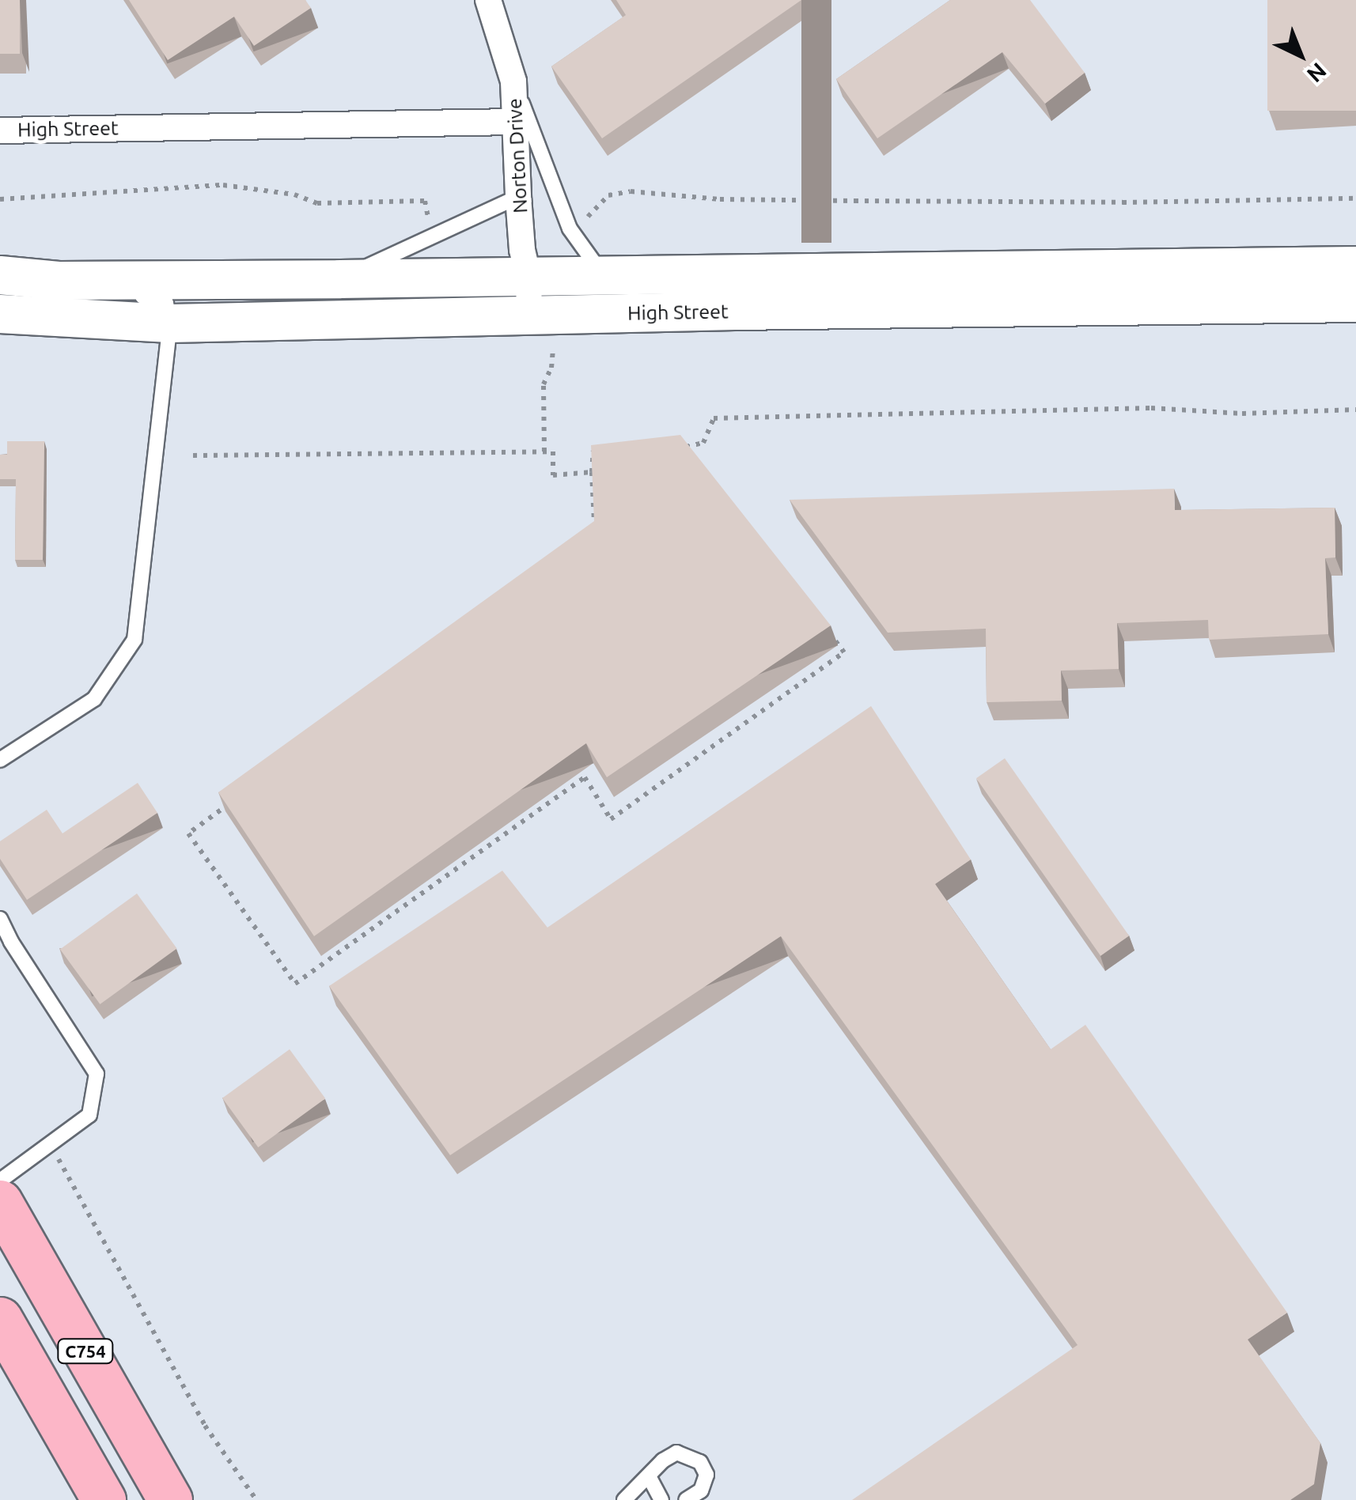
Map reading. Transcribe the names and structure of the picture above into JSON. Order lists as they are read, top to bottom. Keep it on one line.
{"streets":{"highway":["C754"],"main road":["High Street"],"street":["Norton Drive"]},"crossings":[["High Street","Norton Drive"]],"north":"bottom right"}
